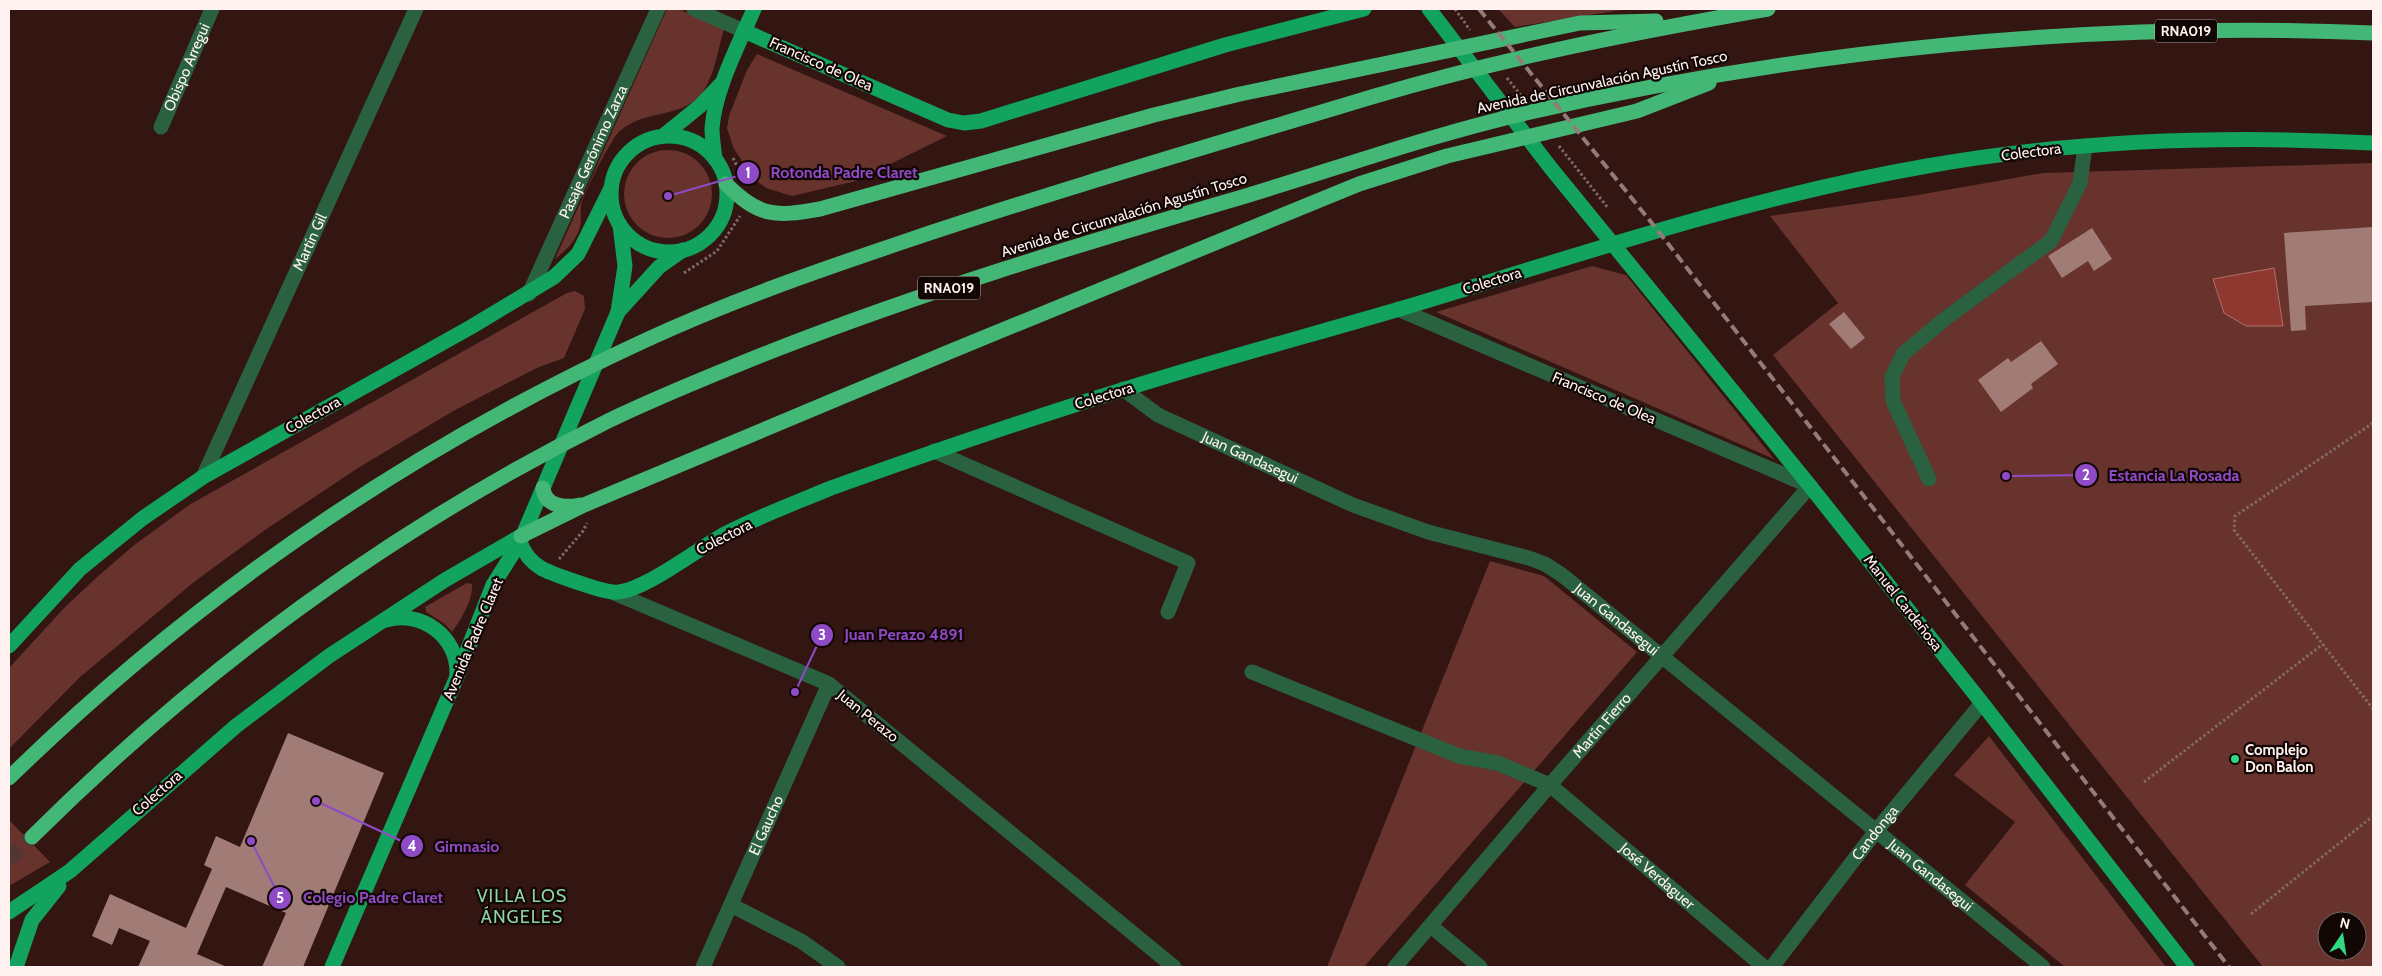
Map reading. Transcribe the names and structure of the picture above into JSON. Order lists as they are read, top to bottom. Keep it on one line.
{"streets":{"highway":["RNA019","Avenida de Circunvalación Agustín Tosco"],"main road":["Francisco de Olea","Colectora","Manuel Cardeñosa","Avenida Padre Claret","Juan Perazo"],"street":["Obispo Arregui","Pasaje Gerónimo Zarza","Martín Gil","Juan Gandasegui","Martín Fierro","El Gaucho","Candonga","José Verdaguer"]},"crossings":[["Francisco de Olea","Colectora"],["Francisco de Olea","Manuel Cardeñosa"],["Francisco de Olea","Martín Fierro"],["Pasaje Gerónimo Zarza","Colectora"],["Colectora","Martín Gil"],["Colectora","Juan Gandasegui"],["Colectora","Manuel Cardeñosa"],["Colectora","Avenida Padre Claret"],["Colectora","Juan Perazo"],["Juan Gandasegui","Martín Fierro"],["Juan Gandasegui","Candonga"],["Manuel Cardeñosa","Martín Fierro"],["Manuel Cardeñosa","Candonga"],["Avenida Padre Claret","Juan Perazo"],["Juan Perazo","El Gaucho"],["Martín Fierro","José Verdaguer"]],"districts":["VILLA LOS ÁNGELES"],"places":["Rotonda Padre Claret","Estancia La Rosada","Juan Perazo 4891","Complejo Don Balon","Gimnasio","Colegio Padre Claret"],"north":"top"}
